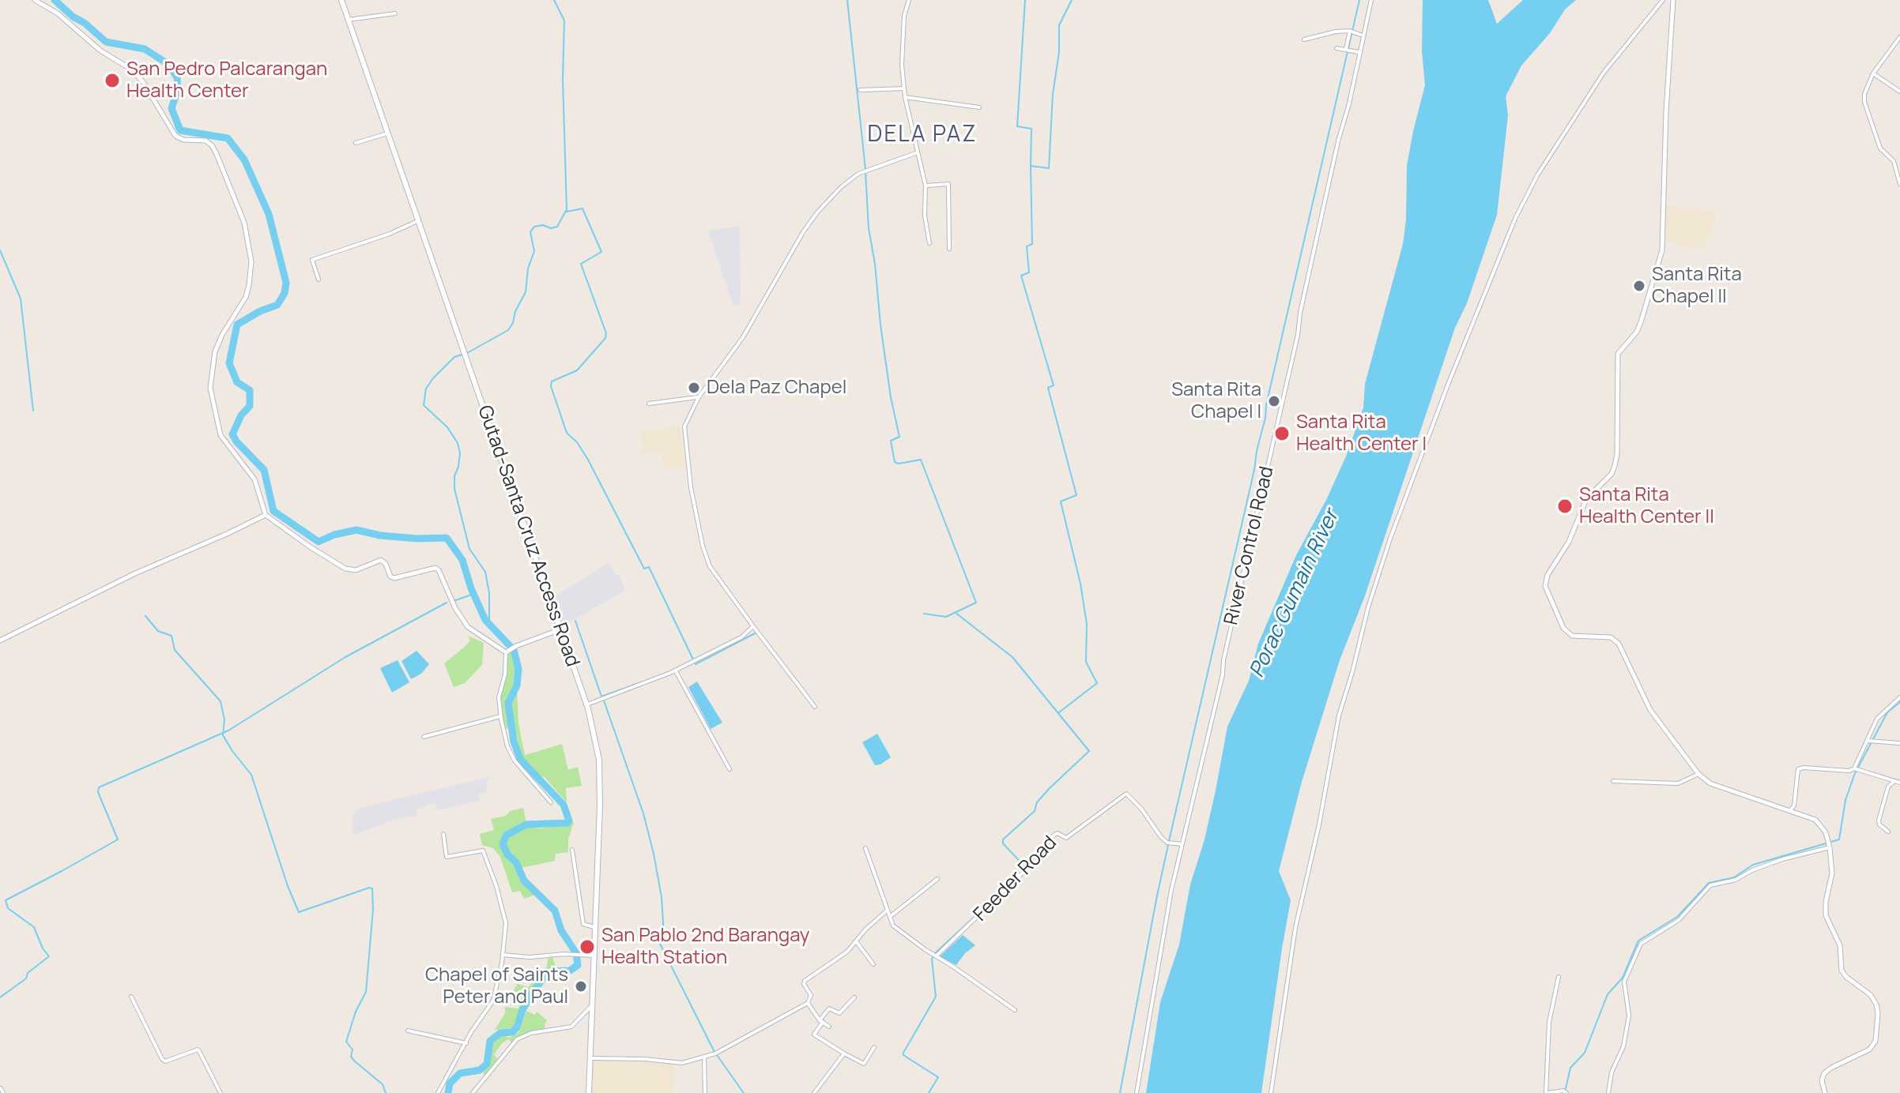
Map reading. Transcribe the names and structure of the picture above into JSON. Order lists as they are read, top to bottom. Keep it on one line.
{"streets":{"main road":["Gutad-Santa Cruz Access Road"],"street":["River Control Road","Feeder Road"]},"crossings":[["River Control Road","Feeder Road"]],"districts":["DELA PAZ"],"water":["Porac Gumain River"],"places":["San Pedro Palcarangan Health Center","Santa Rita Chapel II","Dela Paz Chapel","Santa Rita Chapel I","Santa Rita Health Center I","Santa Rita Health Center II","San Pablo 2nd Barangay Health Station","Chapel of Saints Peter and Paul"]}
